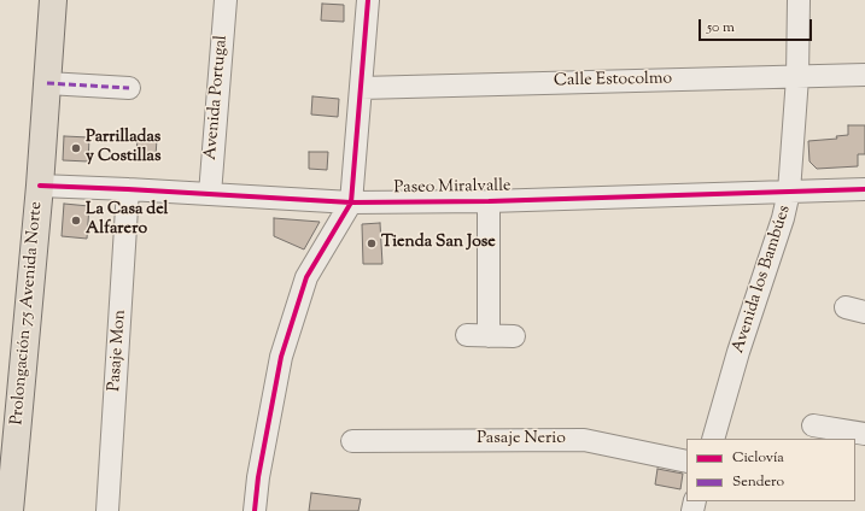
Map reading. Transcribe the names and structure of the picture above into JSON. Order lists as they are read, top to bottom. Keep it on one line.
{"streets":{"main road":["Prolongación 75 Avenida Norte"],"street":["Calle Estocolmo","Avenida Portugal","Paseo Miralvalle","Avenida los Bambúes","Pasaje Mon","Pasaje Nerio"]},"crossings":[["Calle Estocolmo","Avenida los Bambúes"],["Avenida Portugal","Paseo Miralvalle"],["Paseo Miralvalle","Avenida los Bambúes"],["Paseo Miralvalle","Prolongación 75 Avenida Norte"],["Paseo Miralvalle","Pasaje Mon"]],"places":["Parrilladas y Costillas","La Casa del Alfarero","Tienda San Jose"],"legend":["Ciclovía","Sendero"],"scale_bar":"50 m"}
